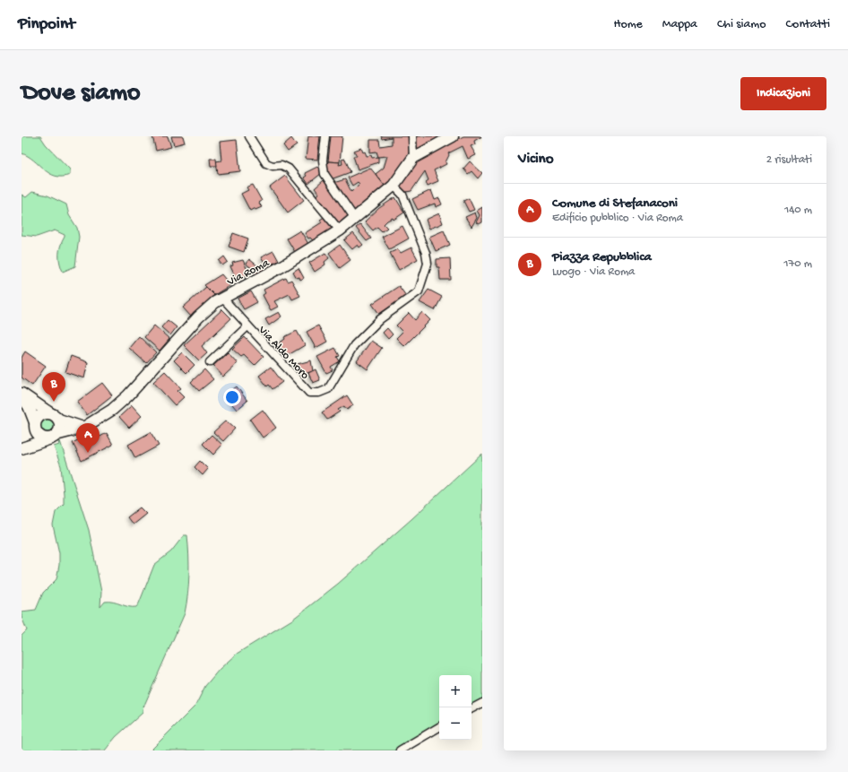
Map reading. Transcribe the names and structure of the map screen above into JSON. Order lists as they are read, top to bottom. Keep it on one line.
{"streets":{"street":["Via Roma","Via Aldo Moro"]},"crossings":[["Via Roma","Via Aldo Moro"]],"page":{"header":"Pinpoint","nav":["Home","Mappa","Chi siamo","Contatti"],"buttons":"Indicazioni","title":"Dove siamo","heading":["Vicino","2 risultati"],"list":[{"mark":"A","name":"Comune di Stefanaconi","note":"Edificio pubblico · Via Roma","value":"140 m"},{"mark":"B","name":"Piazza Repubblica","note":"Luogo · Via Roma","value":"170 m"}],"pins":["B","A"],"map_buttons":["+","−"]}}
